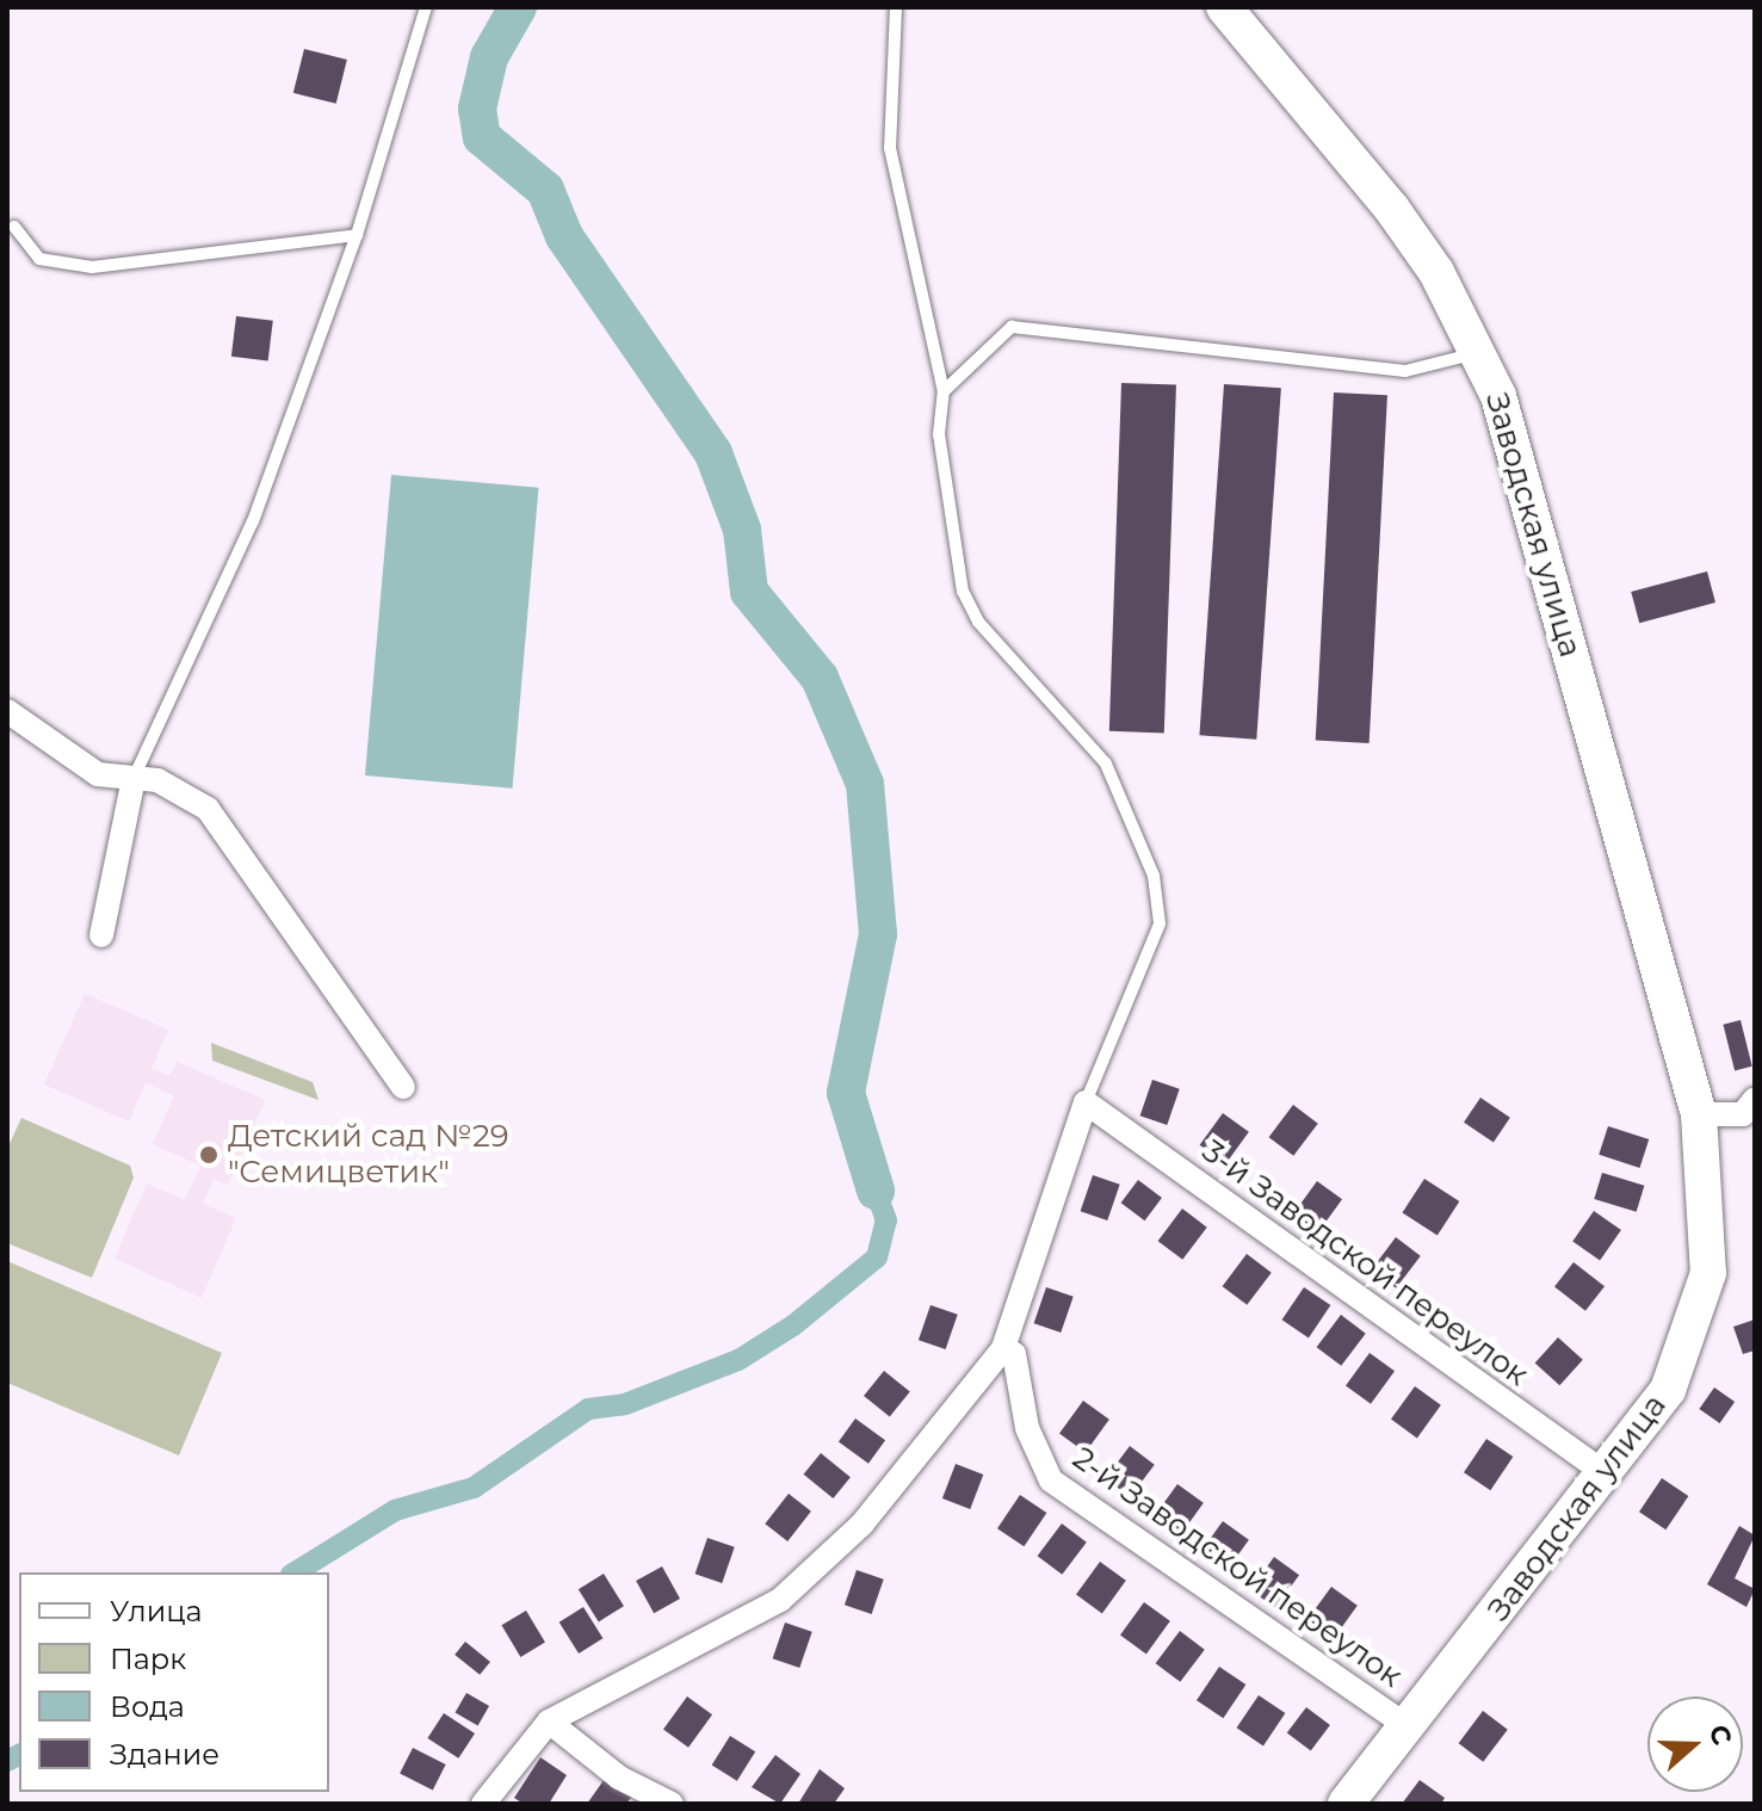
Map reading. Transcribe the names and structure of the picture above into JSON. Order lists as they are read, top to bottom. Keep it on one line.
{"streets":{"main road":["Заводская улица"],"street":["3-й Заводской переулок","2-й Заводской переулок"]},"crossings":[["Заводская улица","3-й Заводской переулок"],["Заводская улица","2-й Заводской переулок"]],"places":["Детский сад №29 \"Семицветик\""],"legend":["Улица","Парк","Вода","Здание"],"north":"right"}
